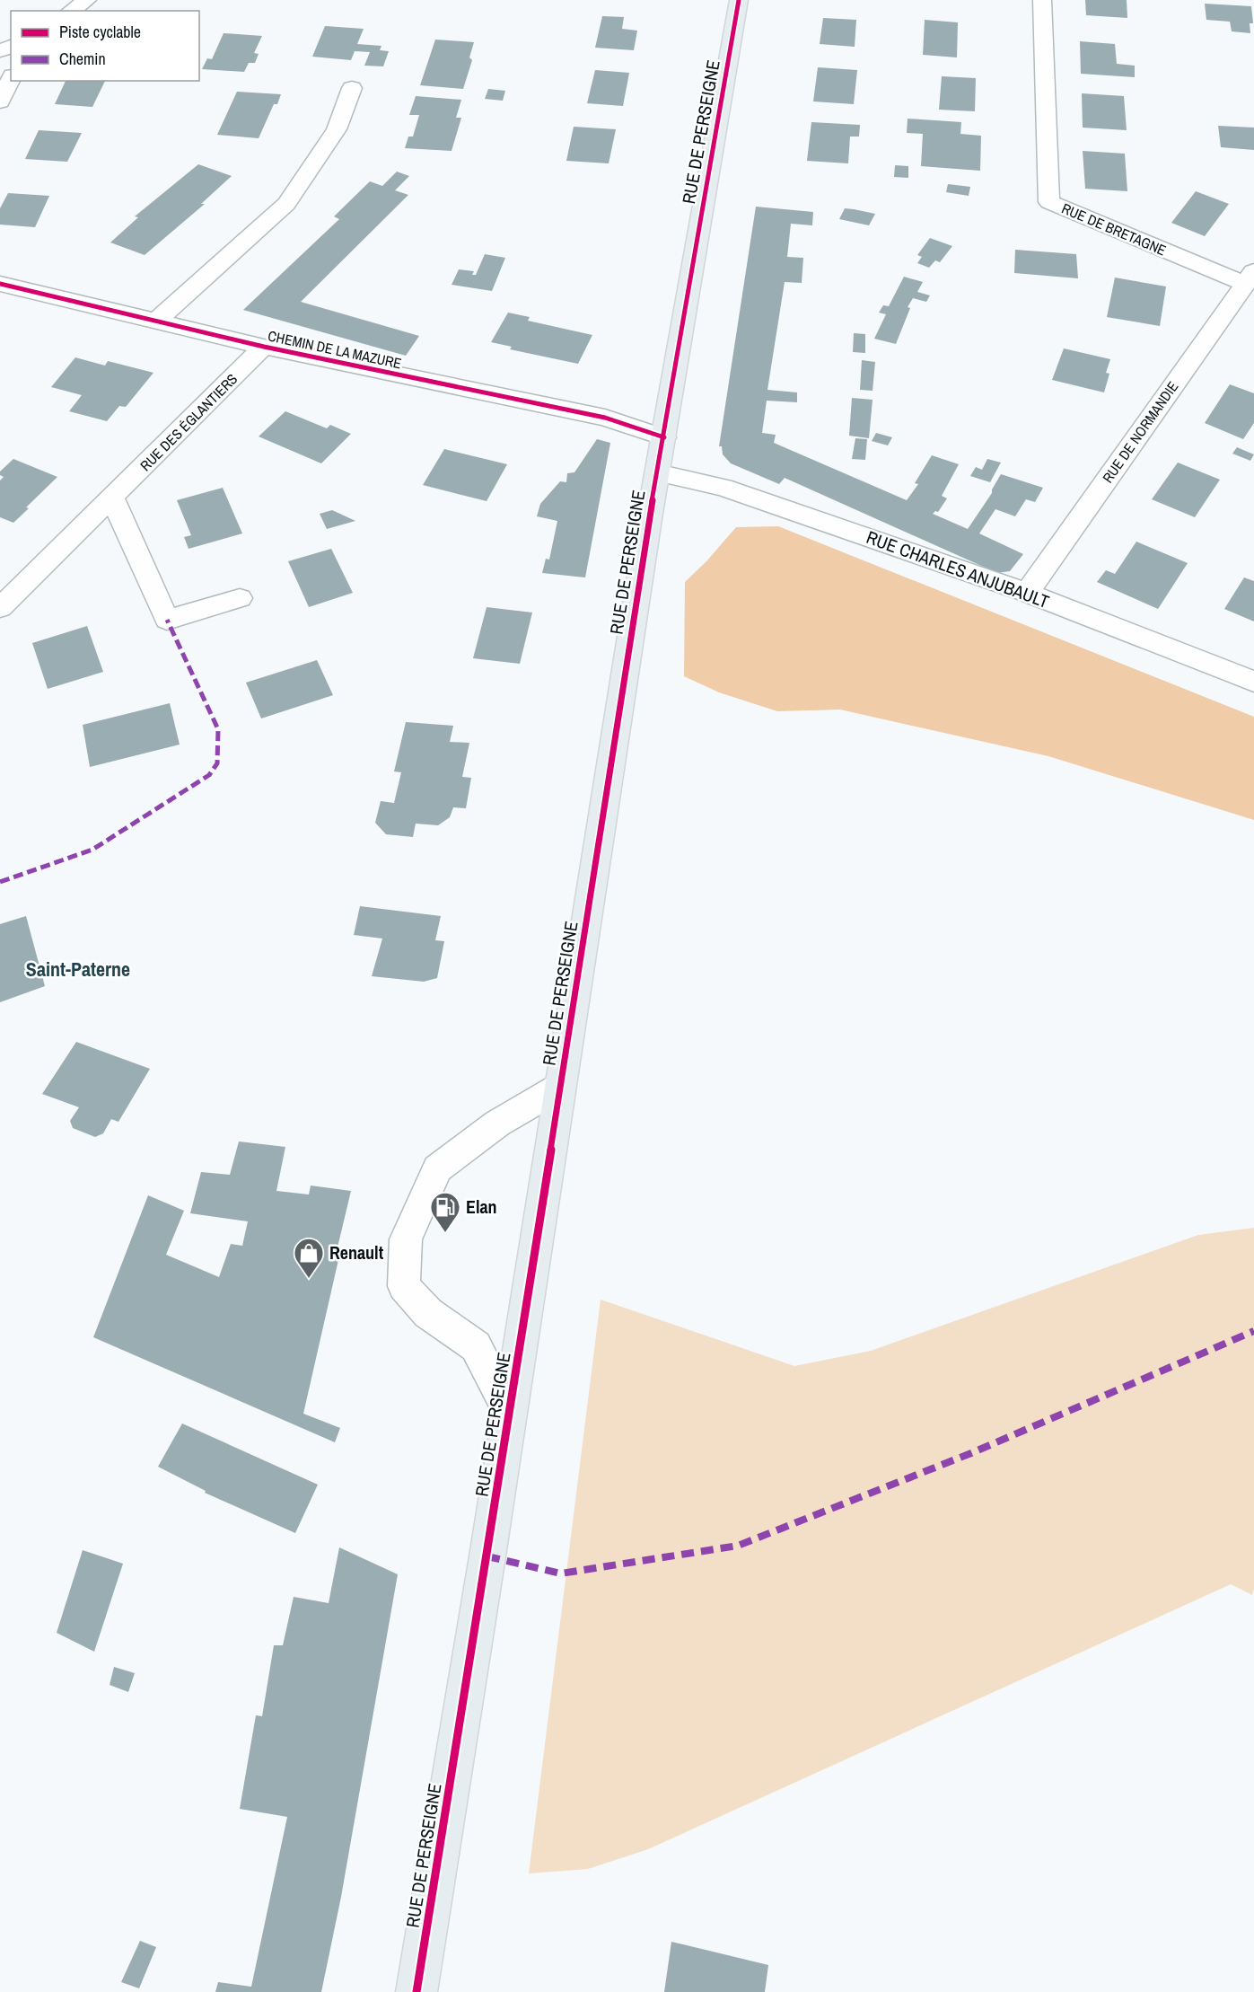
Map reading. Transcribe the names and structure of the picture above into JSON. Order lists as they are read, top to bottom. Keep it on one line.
{"streets":{"main road":["RUE DE PERSEIGNE"],"street":["RUE DE BRETAGNE","CHEMIN DE LA MAZURE","RUE DES ÉGLANTIERS","RUE DE NORMANDIE","RUE CHARLES ANJUBAULT"]},"crossings":[["RUE DE PERSEIGNE","CHEMIN DE LA MAZURE"],["RUE DE PERSEIGNE","RUE CHARLES ANJUBAULT"],["RUE DE BRETAGNE","RUE DE NORMANDIE"],["CHEMIN DE LA MAZURE","RUE DES ÉGLANTIERS"],["RUE DE NORMANDIE","RUE CHARLES ANJUBAULT"]],"districts":["Saint-Paterne"],"places":{"fuel station":["Elan"],"shop":["Renault"]},"legend":["Piste cyclable","Chemin"]}
